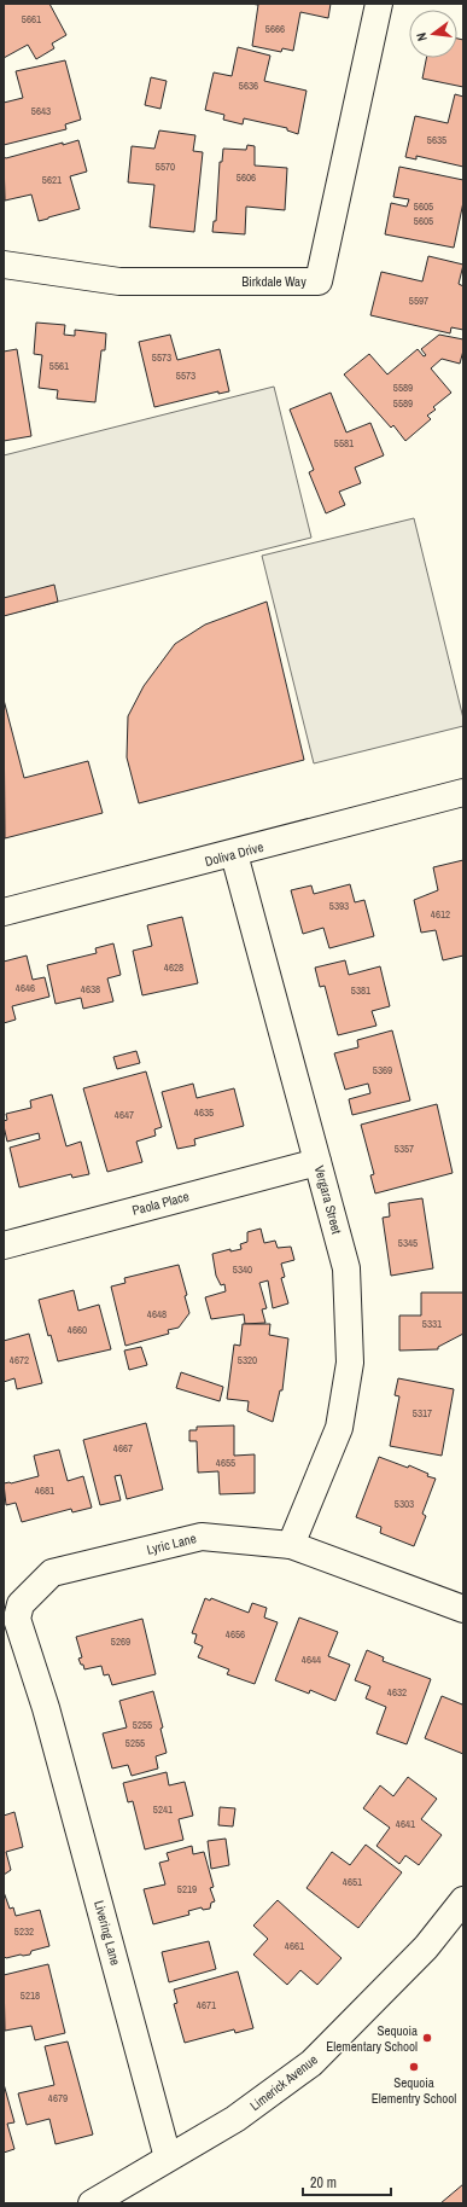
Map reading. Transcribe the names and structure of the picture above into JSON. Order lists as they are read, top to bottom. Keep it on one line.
{"streets":{"street":["Birkdale Way","Doliva Drive","Vergara Street","Paola Place","Lyric Lane","Livering Lane","Limerick Avenue"]},"crossings":[["Doliva Drive","Vergara Street"],["Vergara Street","Paola Place"],["Vergara Street","Lyric Lane"],["Lyric Lane","Livering Lane"],["Livering Lane","Limerick Avenue"]],"places":["Sequoia Elementary School","Sequoia Elementry School"],"house_numbers":["5661","5666","5636","5643","5635","5570","5606","5621","5605","5605","5597","5573","5561","5573","5589","5589","5581","5393","4612","4628","4646","4638","5381","5369","4635","4647","5357","5345","5340","4648","5331","4660","4672","5320","5317","4667","4655","4681","5303","4656","5269","4644","4632","5255","5255","5241","4641","4651","5219","5232","4661","5218","4671","4679"],"scale_bar":"20 m","north":"left"}
